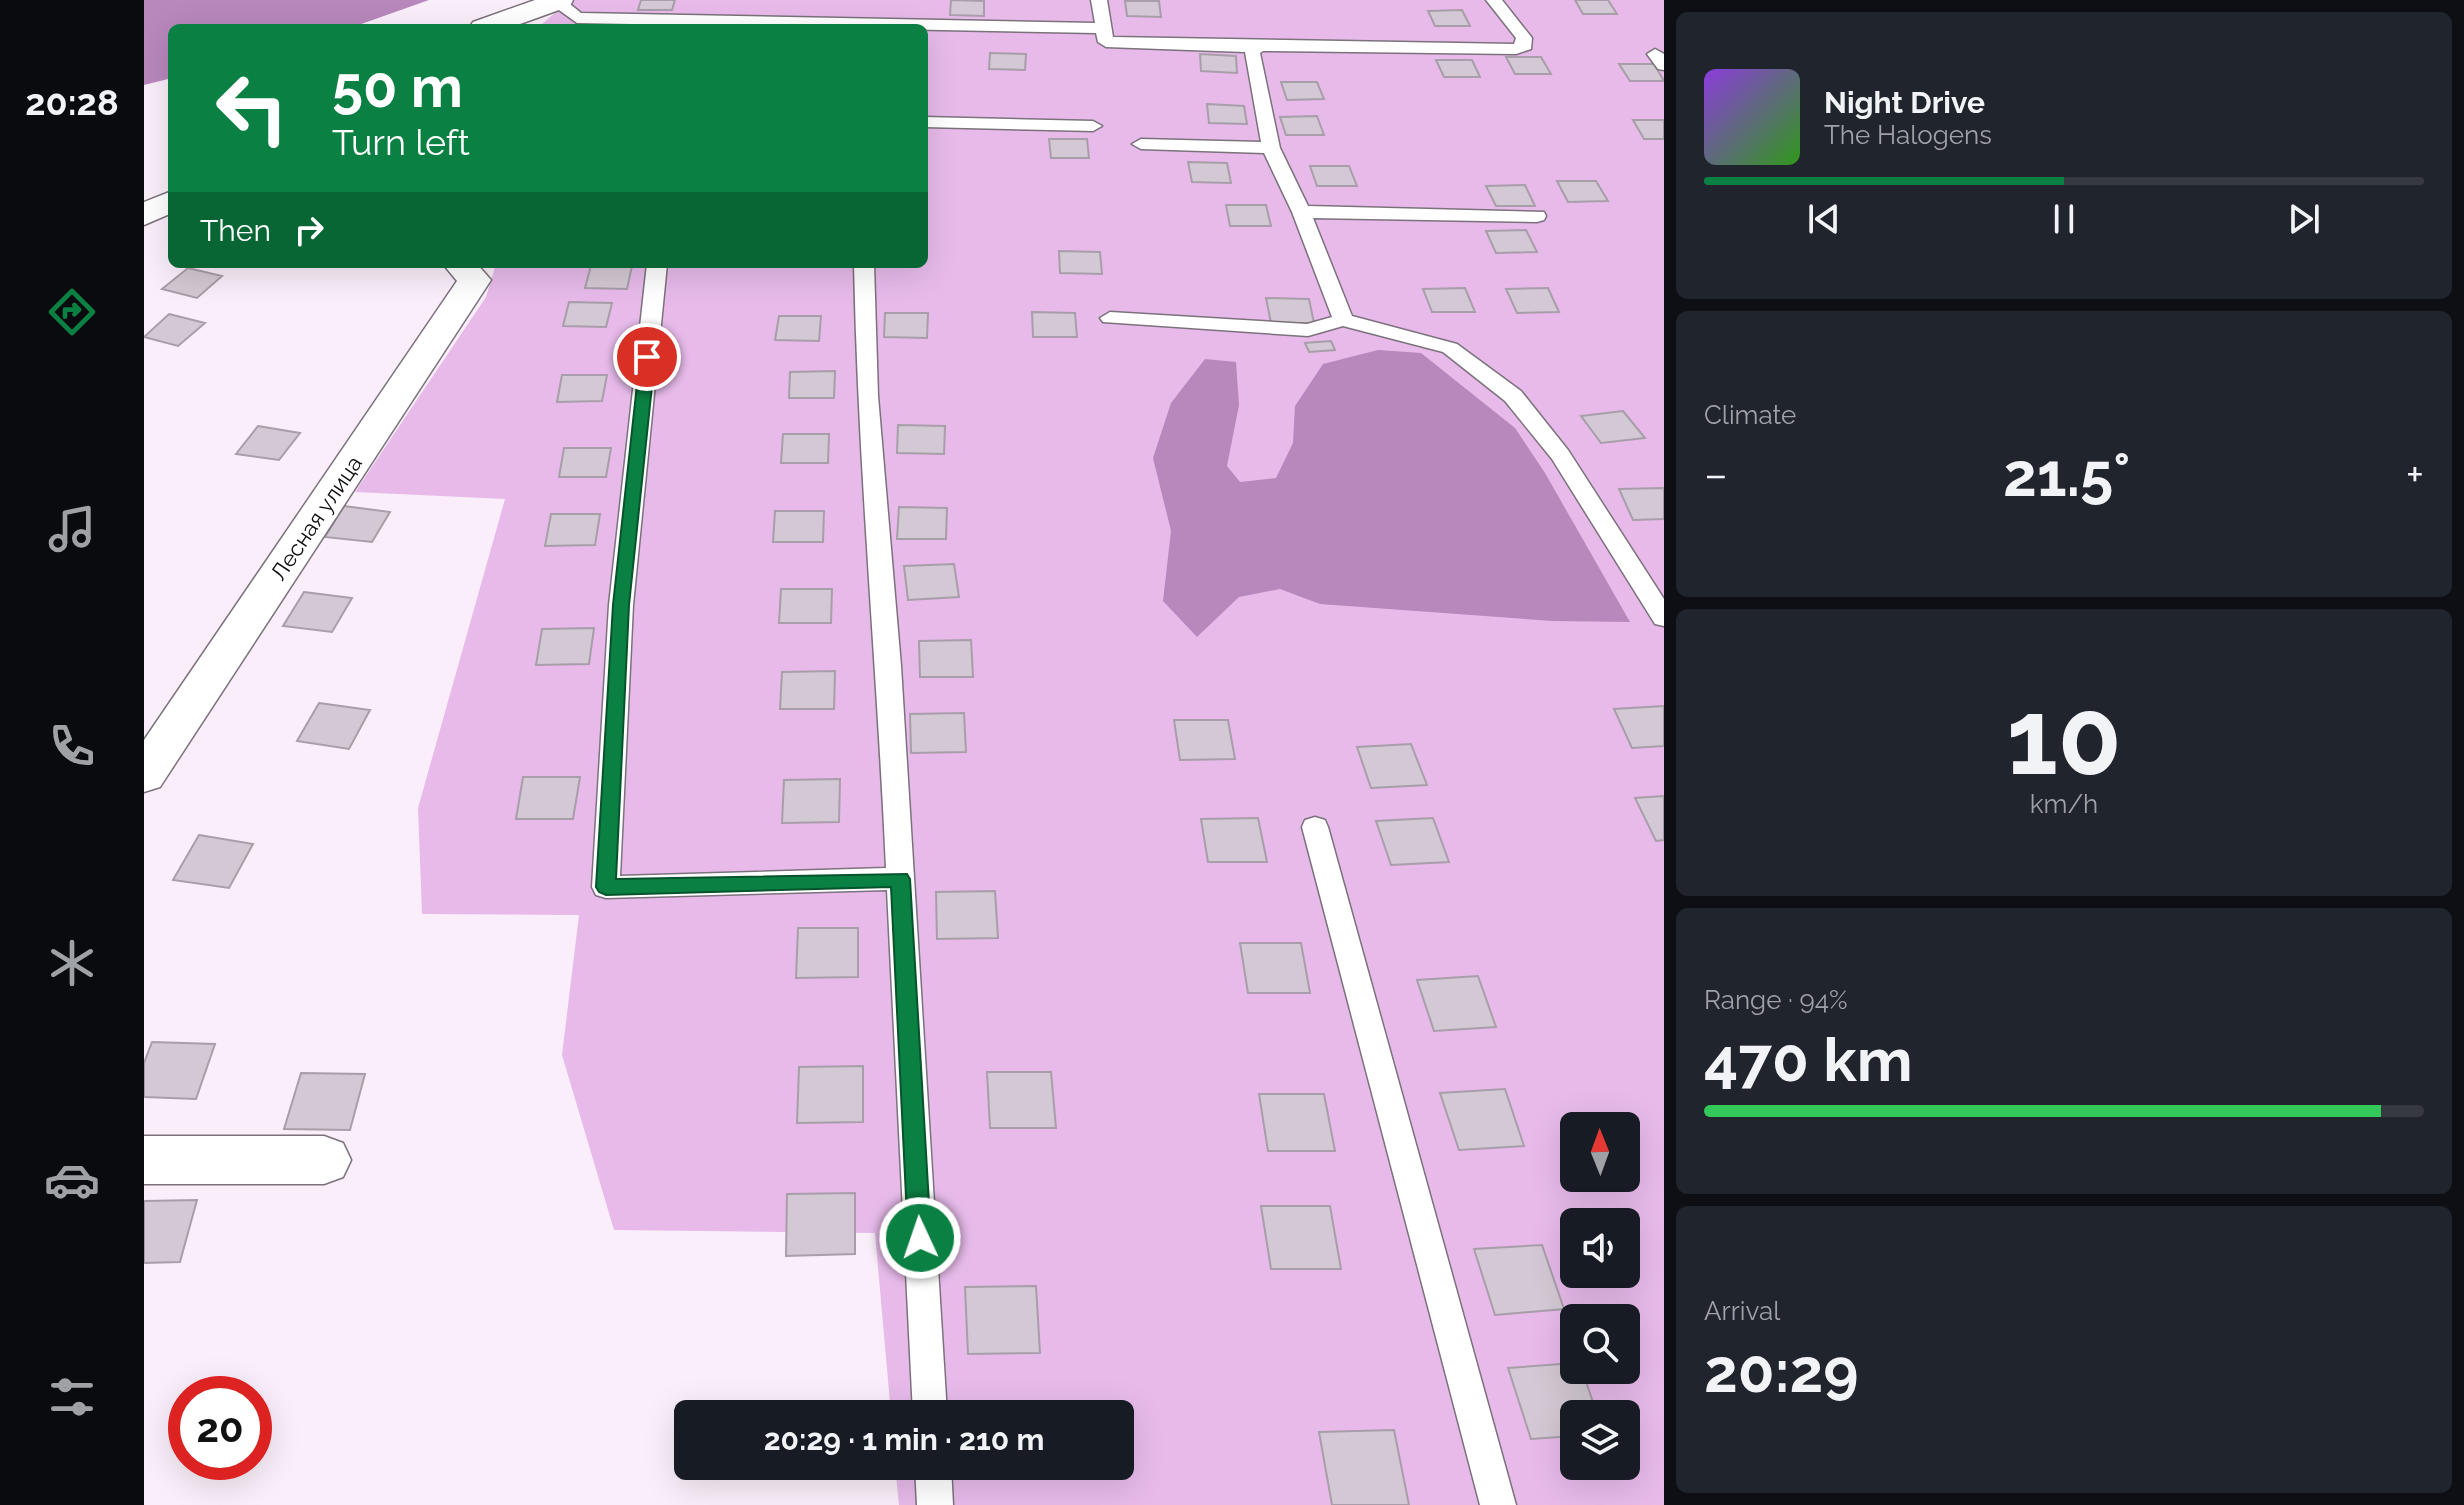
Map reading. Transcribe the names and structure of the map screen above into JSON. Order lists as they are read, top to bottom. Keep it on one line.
{"streets":{"street":["Лесная улица"]},"north":"top","page":{"tabs":"20:28","turn":["50 m","Turn left"],"song":["Night Drive","The Halogens"],"then":"Then","tile":["Climate",["10","km/h"],["Range · 94%","470 km"],["Arrival","20:29"]],"heat":["−","21.5°","+"],"limit":"20","trip":"20:29 · 1 min · 210 m"}}
